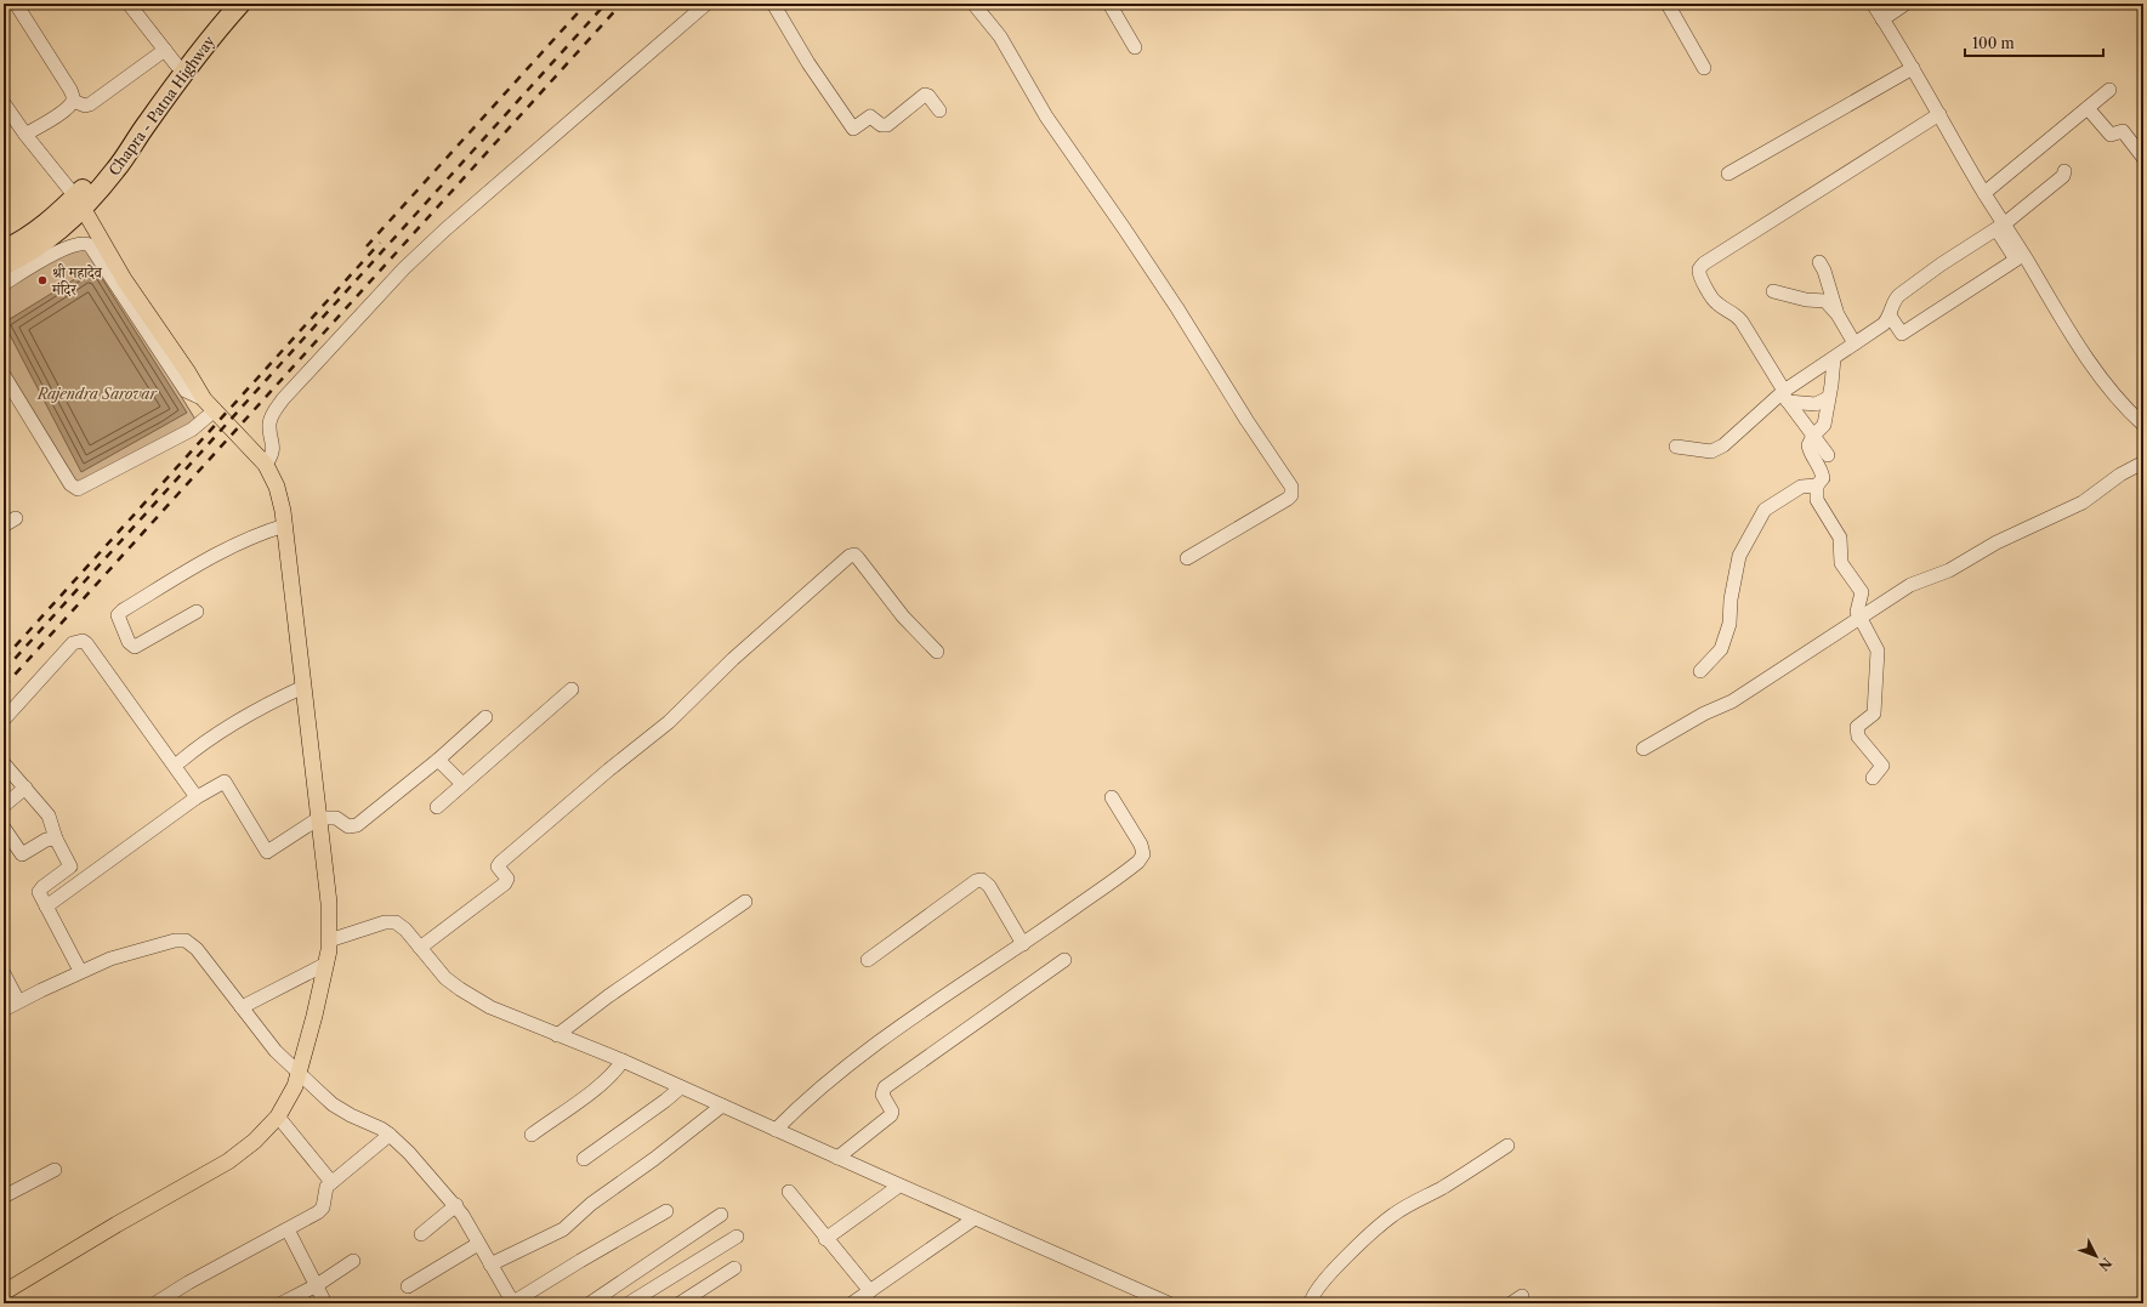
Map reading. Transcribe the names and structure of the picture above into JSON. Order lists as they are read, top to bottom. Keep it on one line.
{"streets":{"highway":["Chapra - Patna Highway"]},"parks":["Rajendra Sarovar"],"places":["श्री महादेव मंदिर"],"scale_bar":"100 m","north":"bottom right"}
